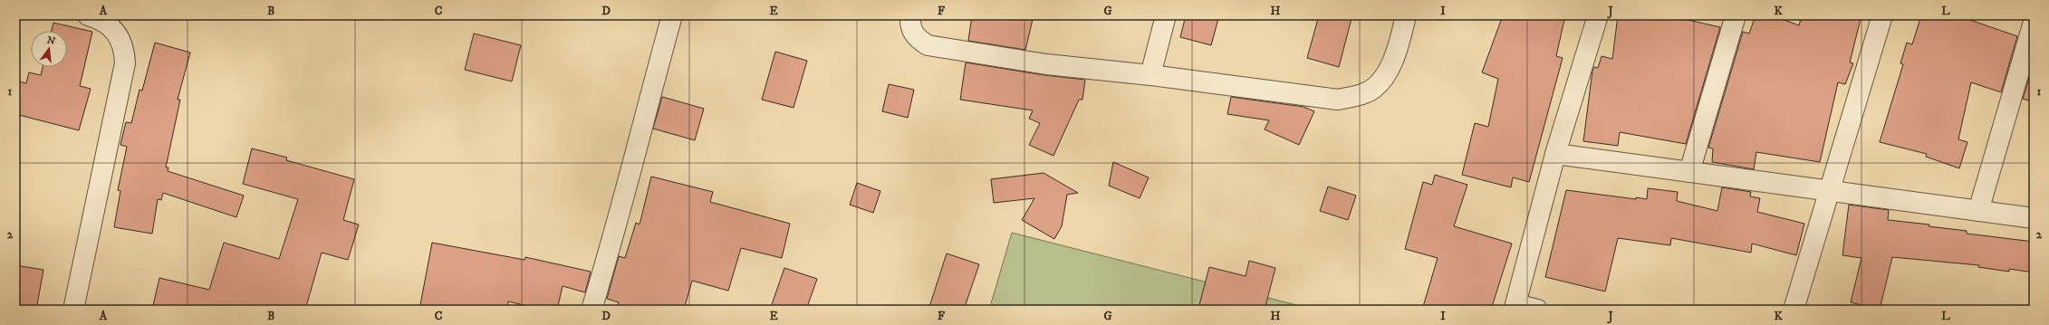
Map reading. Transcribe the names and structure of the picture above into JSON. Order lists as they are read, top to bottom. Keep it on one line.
{"north":"top","grid":{"columns":["A","B","C","D","E","F","G","H","I","J","K","L"],"rows":["1","2"]}}
